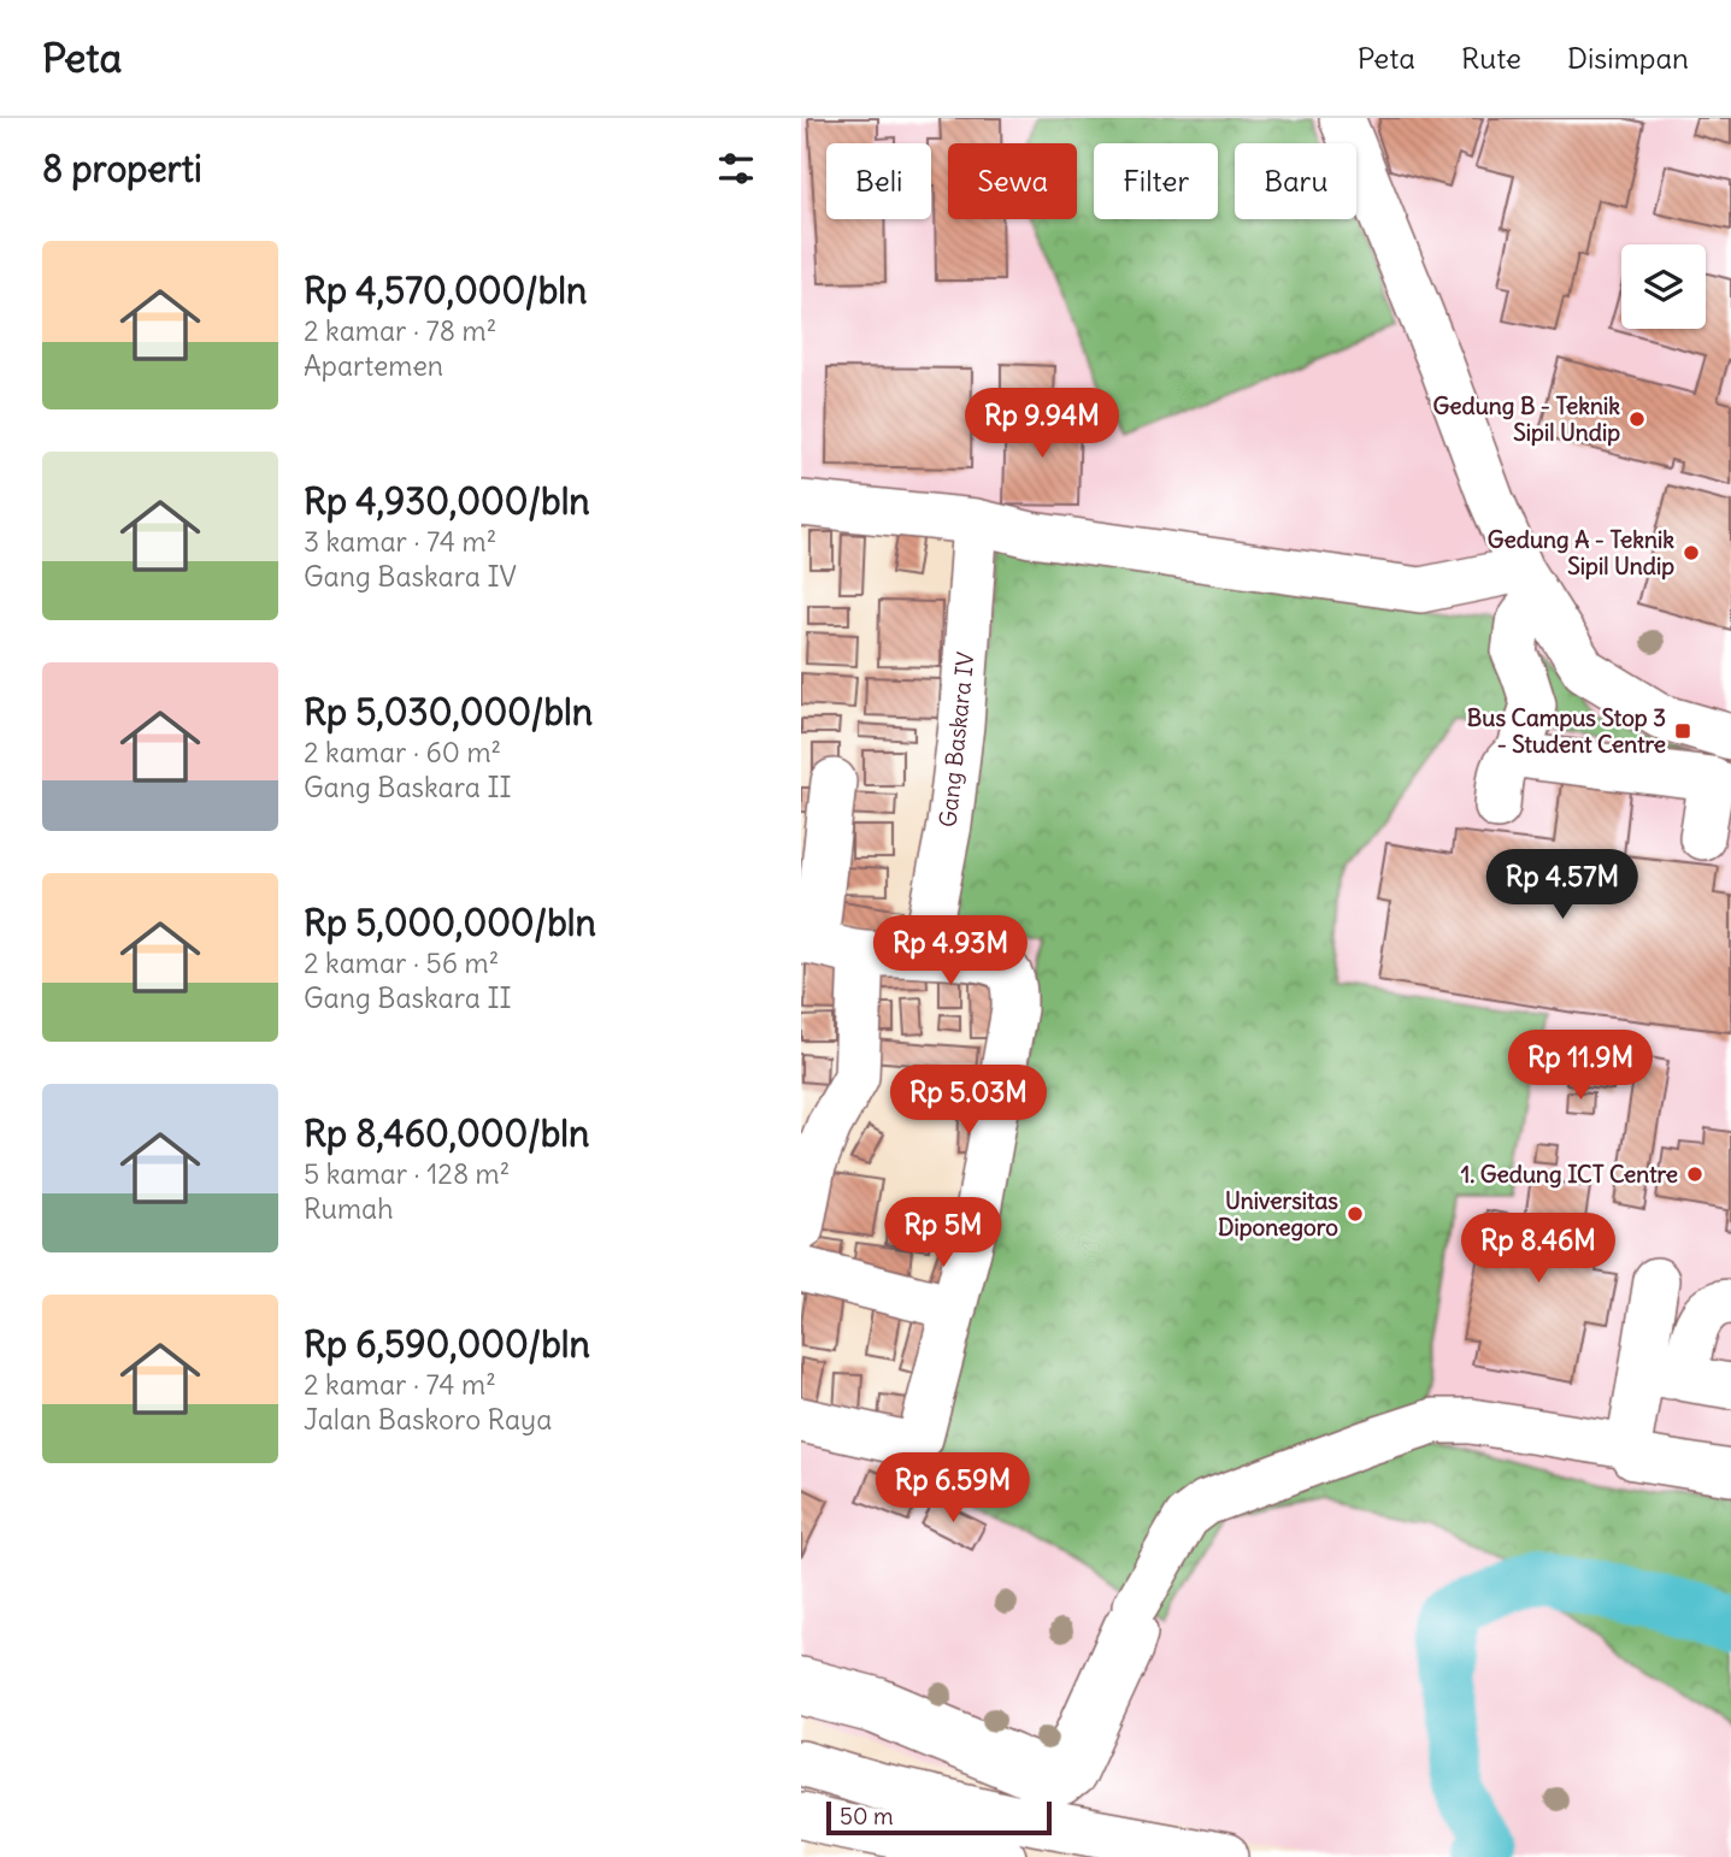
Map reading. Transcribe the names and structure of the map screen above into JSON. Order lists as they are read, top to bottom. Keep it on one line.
{"streets":{"street":["Gang Baskara IV"]},"places":{"other":["Gedung B - Teknik Sipil Undip","Gedung A - Teknik Sipil Undip","1. Gedung ICT Centre","Universitas Diponegoro"],"transit":["Bus Campus Stop 3 - Student Centre"]},"scale_bar":"50 m","page":{"header":"Peta","nav":["Peta","Rute","Disimpan"],"heading":"8 properti","chip":["Beli","Sewa","Filter","Baru"],"list":[{"name":"Rp 4,570,000/bln","note":"2 kamar · 78 m² · Apartemen"},{"name":"Rp 4,930,000/bln","note":"3 kamar · 74 m² · Gang Baskara IV"},{"name":"Rp 5,030,000/bln","note":"2 kamar · 60 m² · Gang Baskara II"},{"name":"Rp 5,000,000/bln","note":"2 kamar · 56 m² · Gang Baskara II"},{"name":"Rp 8,460,000/bln","note":"5 kamar · 128 m² · Rumah"},{"name":"Rp 6,590,000/bln","note":"2 kamar · 74 m² · Jalan Baskoro Raya"}],"price":["Rp 9.94M","Rp 4.57M","Rp 4.93M","Rp 11.9M","Rp 5.03M","Rp 5M","Rp 8.46M","Rp 6.59M"],"scale":"50 m"}}
